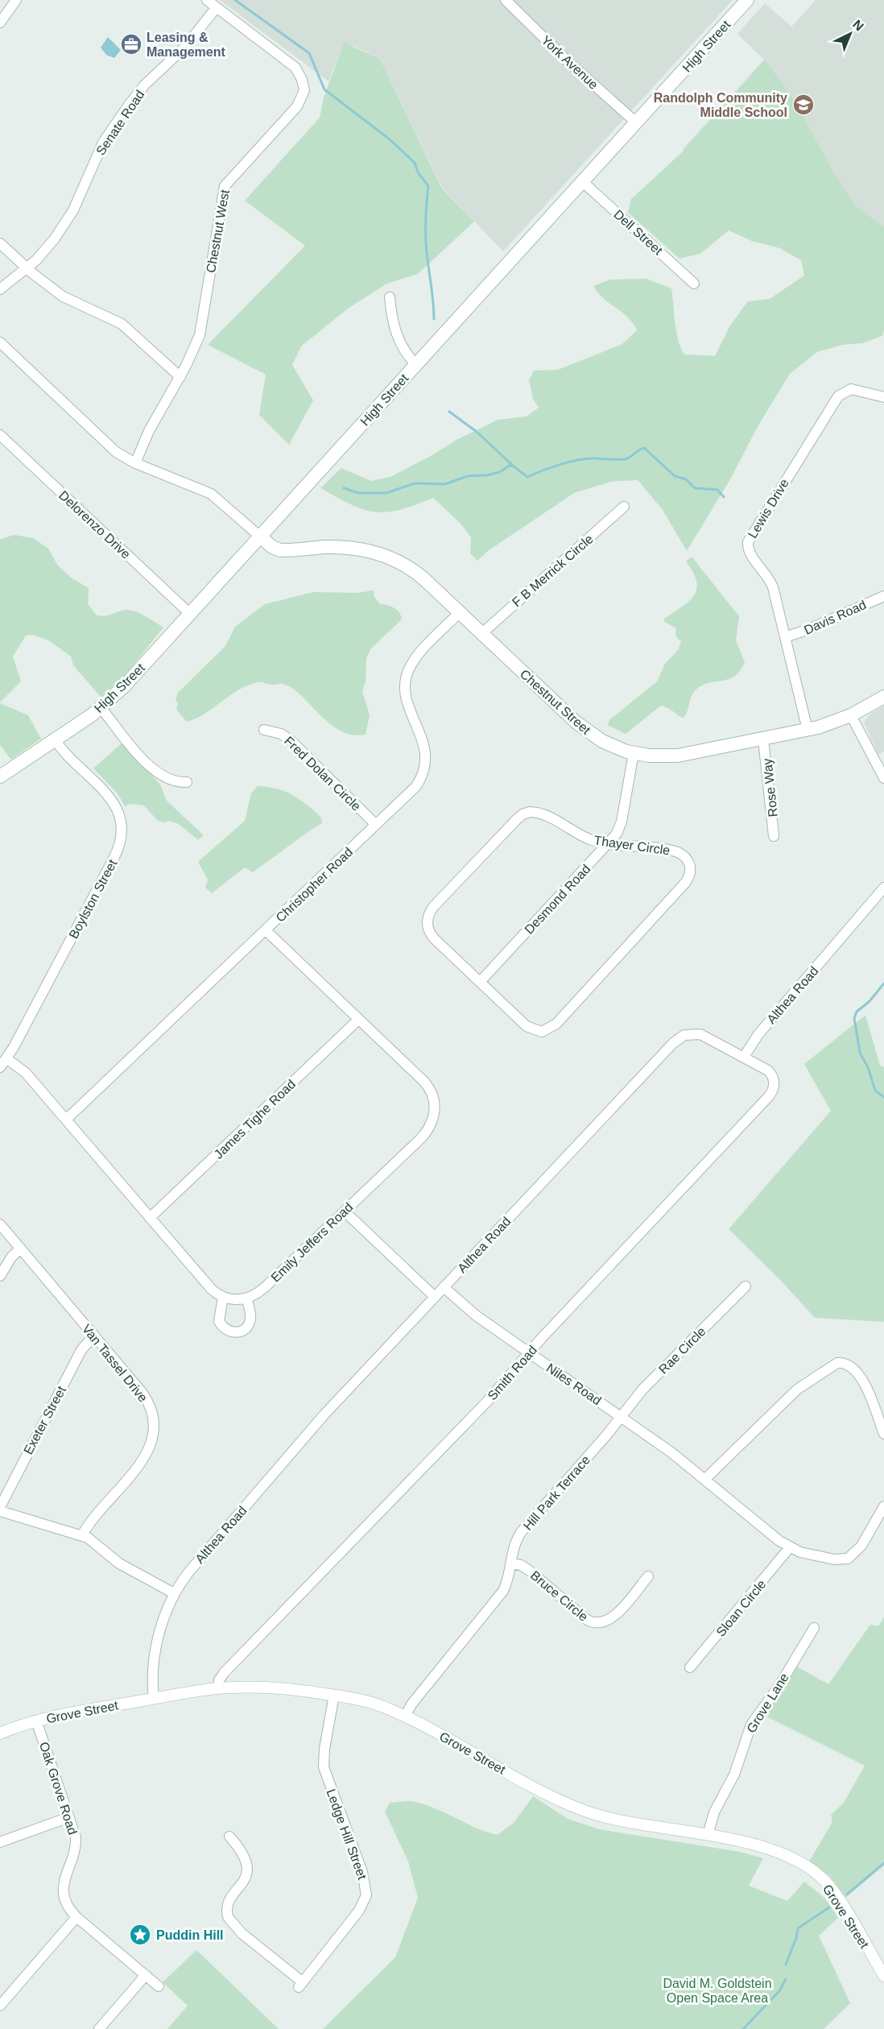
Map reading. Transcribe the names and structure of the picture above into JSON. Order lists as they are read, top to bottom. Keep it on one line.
{"streets":{"main road":["High Street","Chestnut Street"],"street":["York Avenue","Senate Road","Chestnut West","Dell Street","Lewis Drive","Delorenzo Drive","F B Merrick Circle","Davis Road","Fred Dolan Circle","Rose Way","Thayer Circle","Christopher Road","Boylston Street","Desmond Road","Althea Road","James Tighe Road","Emily Jeffers Road","Rae Circle","Van Tassel Drive","Smith Road","Niles Road","Exeter Street","Hill Park Terrace","Bruce Circle","Sloan Circle","Grove Lane","Grove Street","Oak Grove Road","Ledge Hill Street"]},"crossings":[["High Street","York Avenue"],["High Street","Dell Street"],["High Street","Delorenzo Drive"],["High Street","Chestnut Street"],["High Street","Boylston Street"],["Senate Road","Chestnut West"],["Lewis Drive","Davis Road"],["Lewis Drive","Chestnut Street"],["F B Merrick Circle","Chestnut Street"],["Chestnut Street","Rose Way"],["Chestnut Street","Christopher Road"],["Chestnut Street","Desmond Road"],["Fred Dolan Circle","Christopher Road"],["Thayer Circle","Desmond Road"],["Christopher Road","Emily Jeffers Road"],["Althea Road","Smith Road"],["Althea Road","Niles Road"],["Althea Road","Grove Street"],["James Tighe Road","Emily Jeffers Road"],["Rae Circle","Niles Road"],["Rae Circle","Hill Park Terrace"],["Van Tassel Drive","Exeter Street"],["Smith Road","Niles Road"],["Smith Road","Grove Street"],["Niles Road","Hill Park Terrace"],["Niles Road","Sloan Circle"],["Hill Park Terrace","Bruce Circle"],["Hill Park Terrace","Grove Street"],["Grove Lane","Grove Street"],["Grove Street","Oak Grove Road"],["Grove Street","Ledge Hill Street"]],"parks":["David M. Goldstein Open Space Area"],"places":{"office":["Leasing & Management"],"school or university":["Randolph Community Middle School"],"place":["Puddin Hill"]},"north":"top right"}
